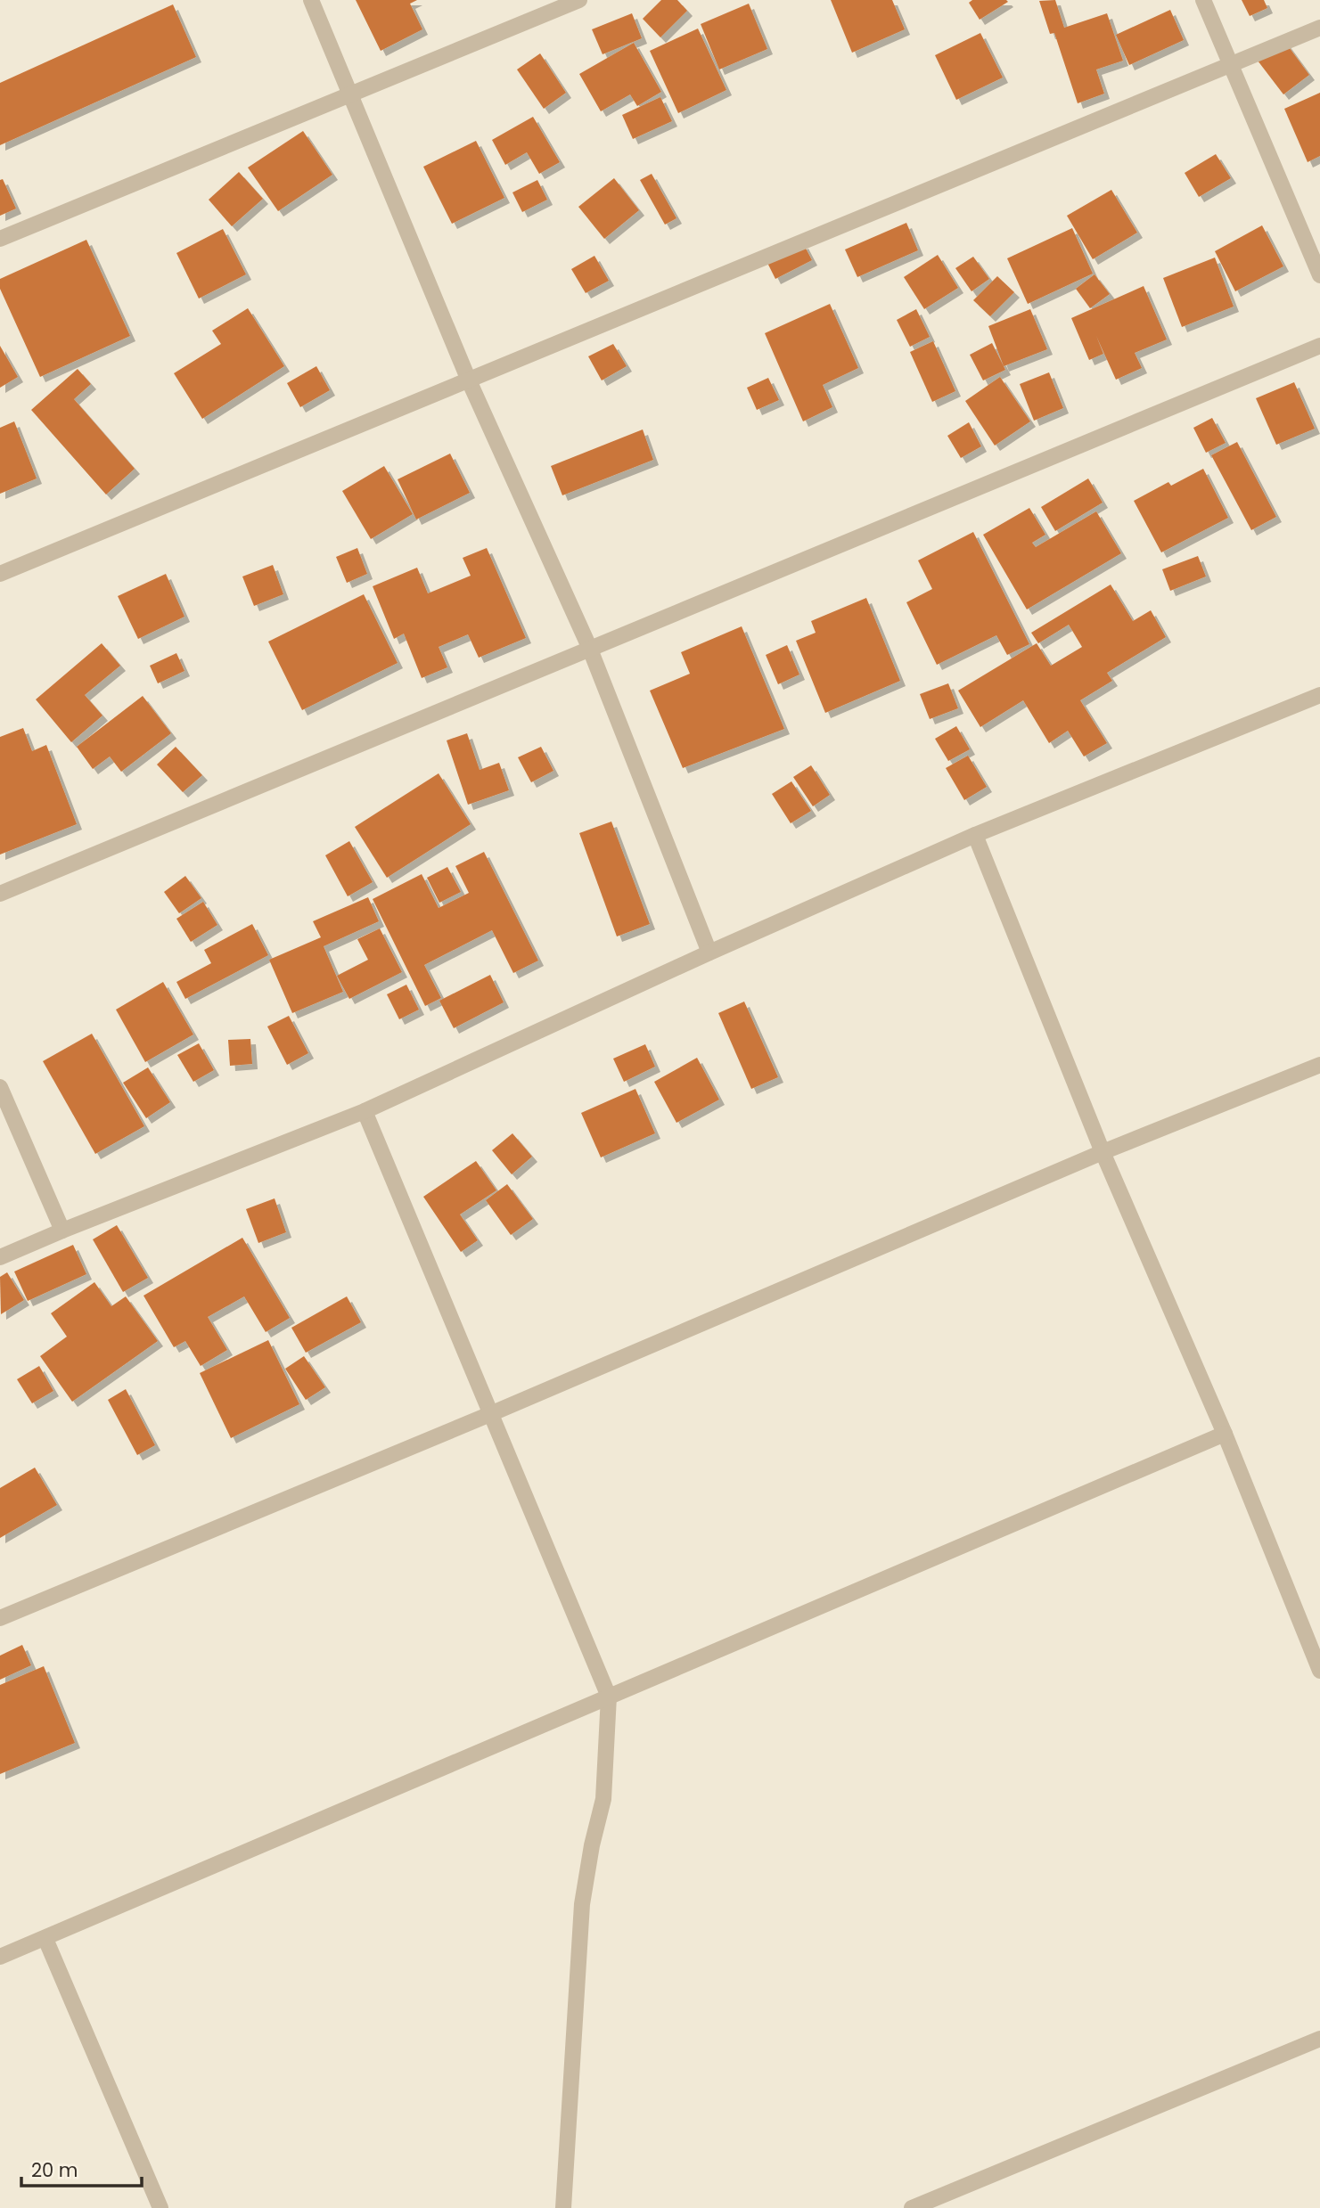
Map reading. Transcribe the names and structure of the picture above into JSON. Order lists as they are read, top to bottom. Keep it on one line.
{"scale_bar":"20 m"}
